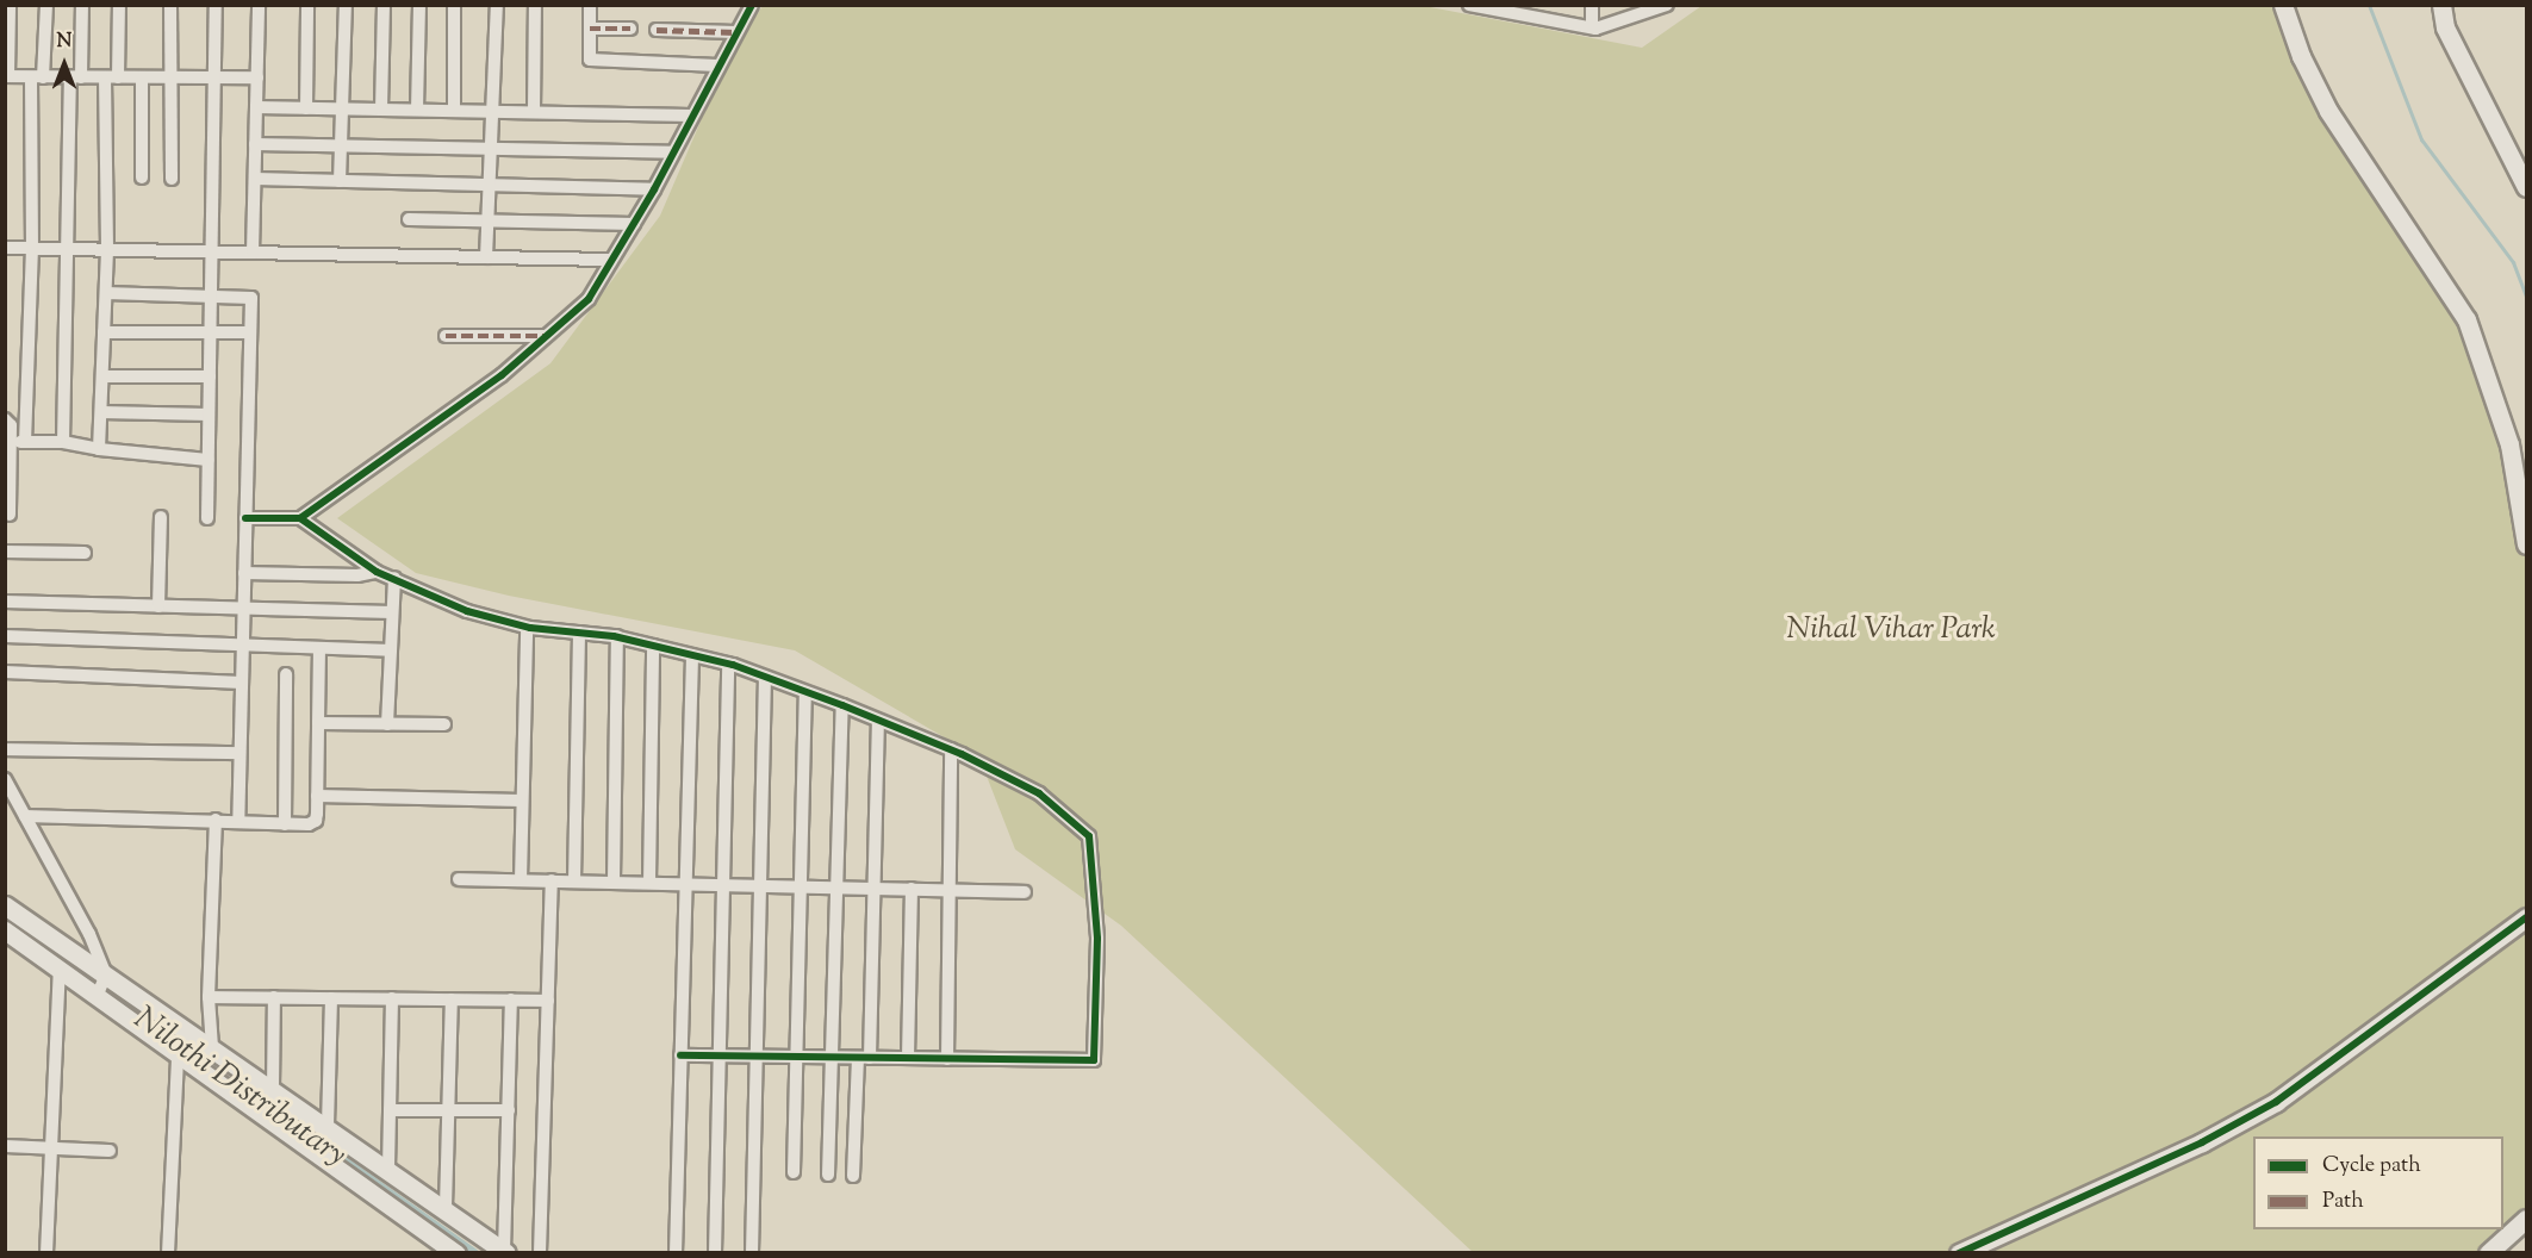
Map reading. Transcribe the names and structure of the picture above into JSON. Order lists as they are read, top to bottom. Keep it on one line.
{"water":["Nilothi Distributary"],"parks":["Nihal Vihar Park"],"legend":["Cycle path","Path"],"north":"top"}
